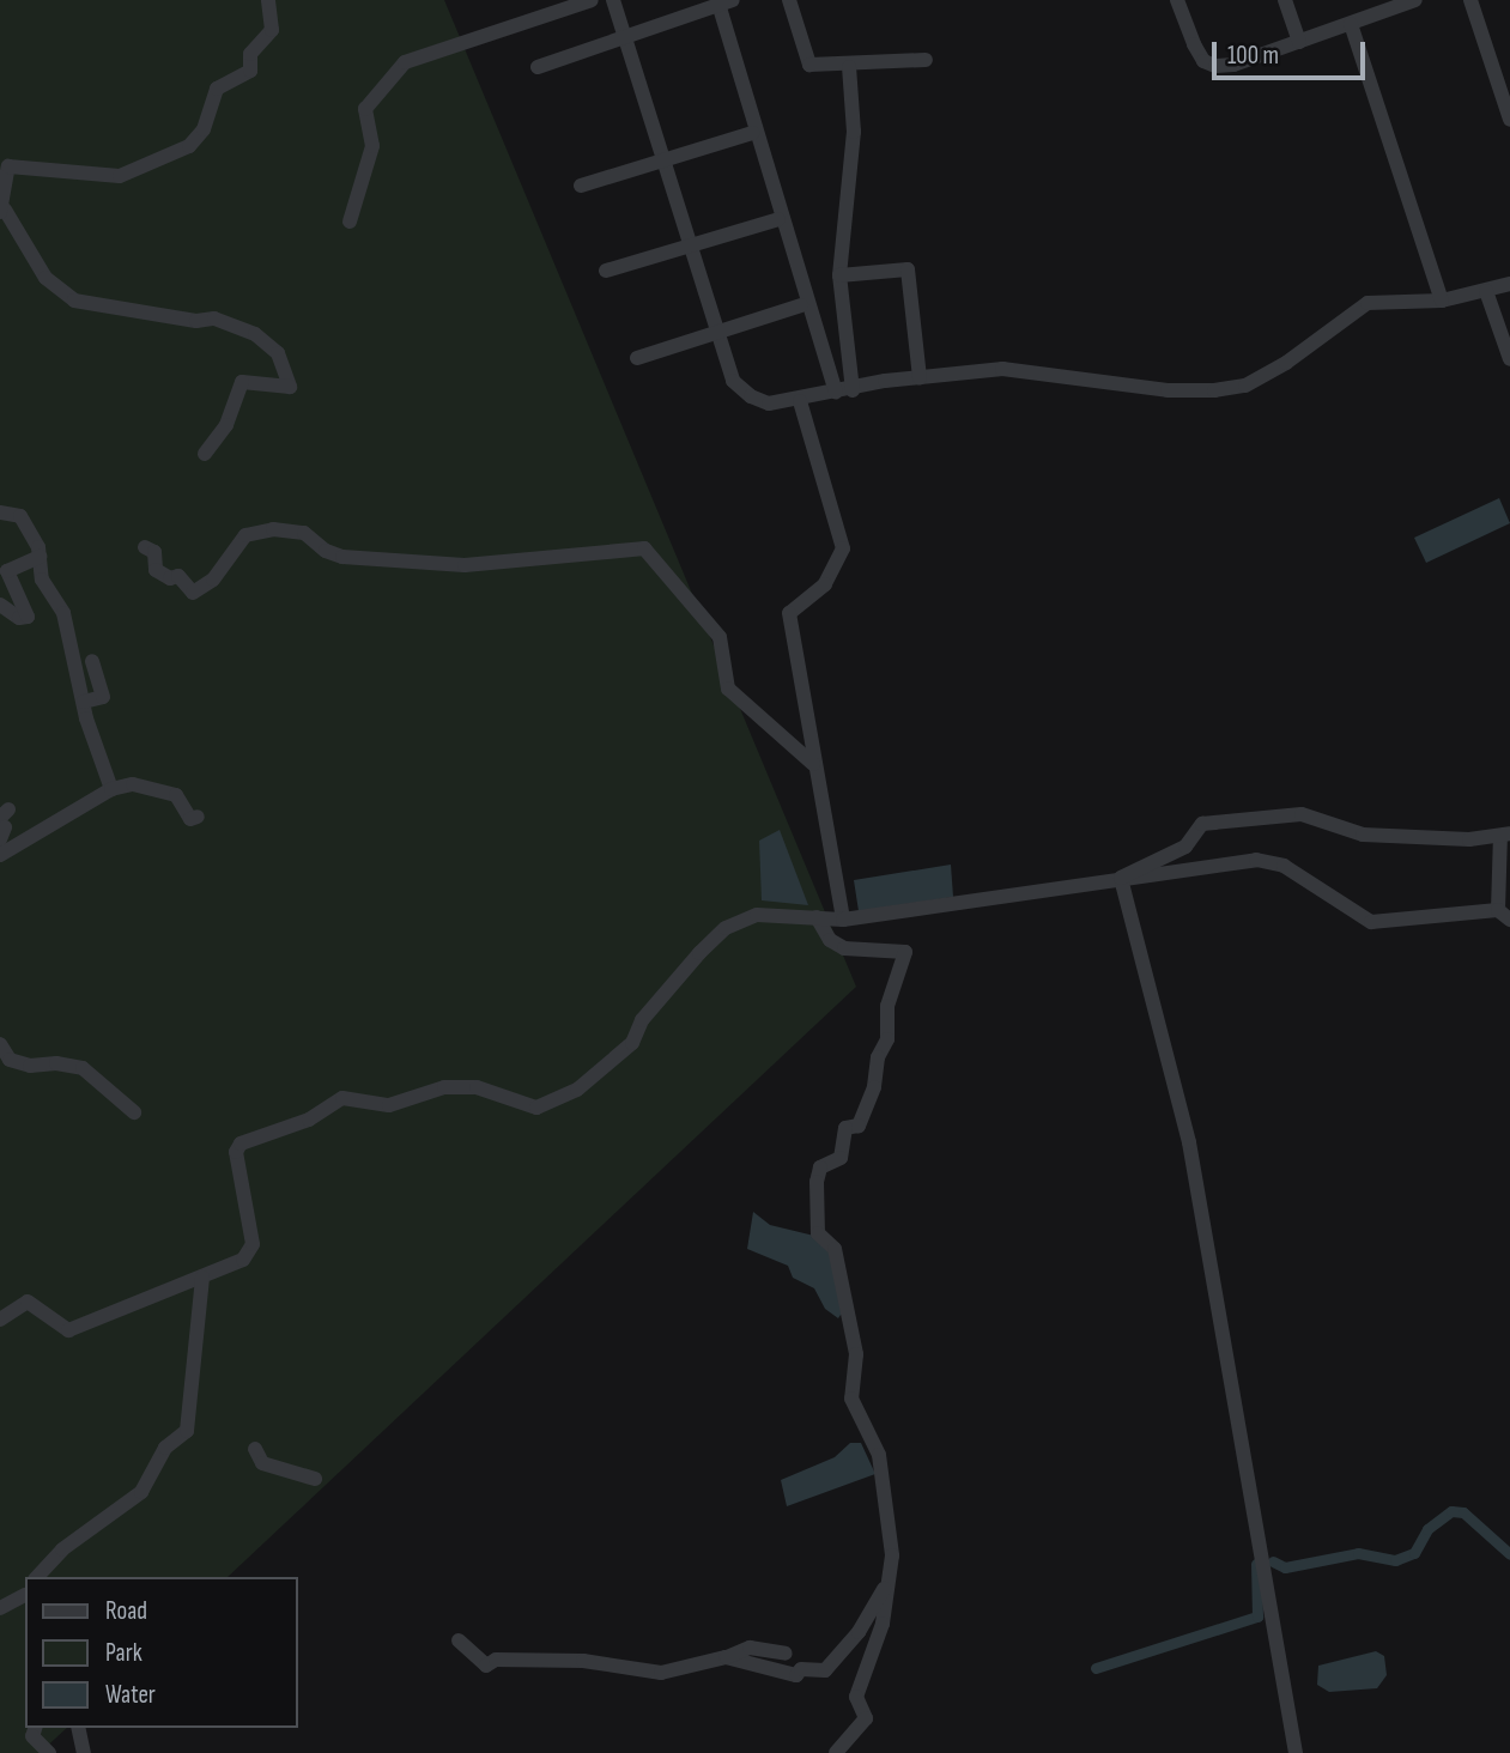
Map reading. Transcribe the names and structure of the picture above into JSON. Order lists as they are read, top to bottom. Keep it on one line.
{"legend":["Road","Park","Water"],"scale_bar":"100 m"}
